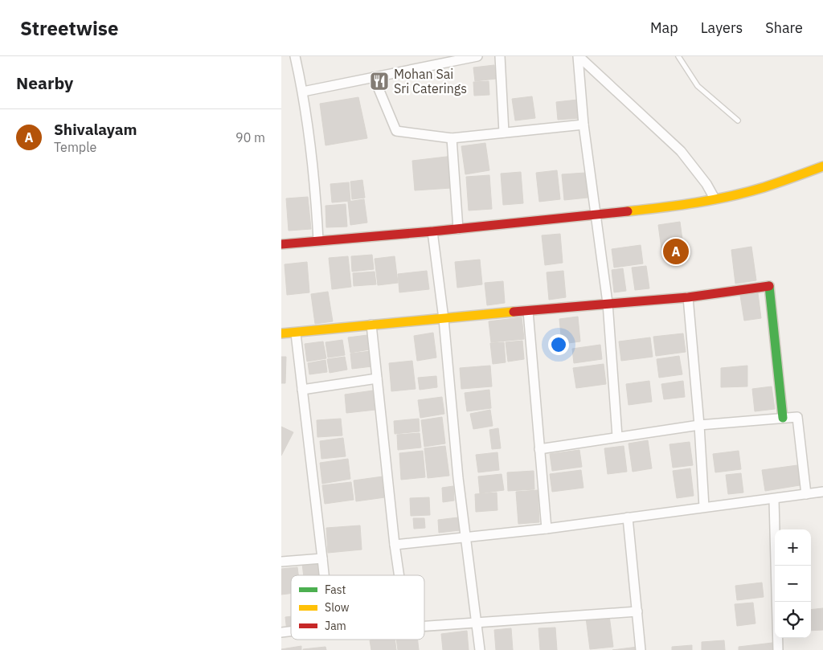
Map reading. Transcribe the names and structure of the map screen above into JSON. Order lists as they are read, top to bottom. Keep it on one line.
{"places":{"restaurant":["Mohan Sai Sri Caterings"]},"legend":["Fast","Slow","Jam"],"page":{"header":"Streetwise","nav":["Map","Layers","Share"],"heading":"Nearby","list":[{"mark":"A","name":"Shivalayam","note":"Temple","value":"90 m"}],"pins":"A","map_buttons":["+","−"]}}
